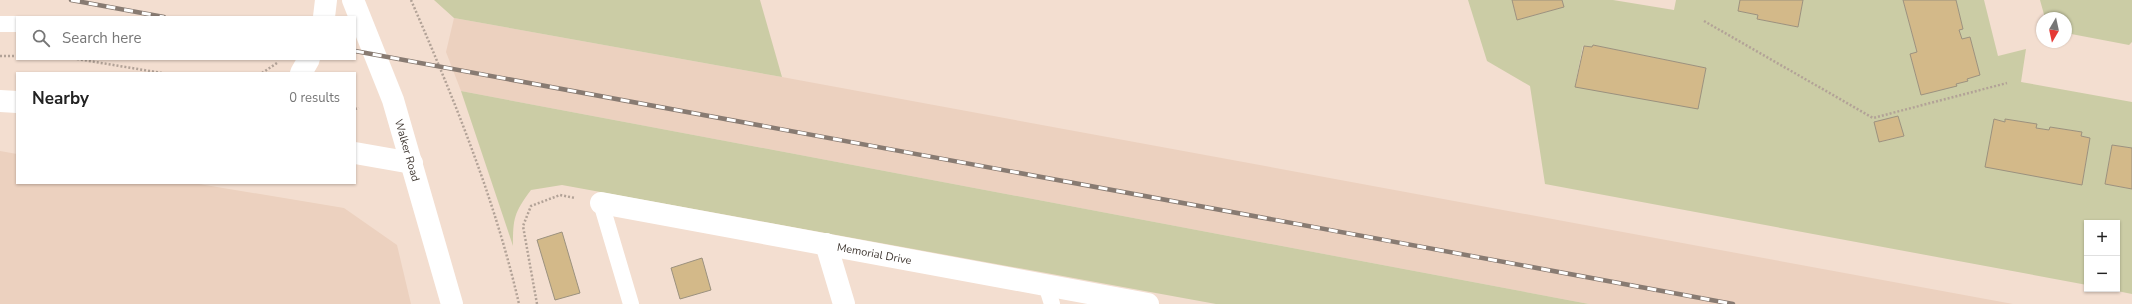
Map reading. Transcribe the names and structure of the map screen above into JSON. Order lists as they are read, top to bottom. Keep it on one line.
{"streets":{"street":["Walker Road","Memorial Drive"]},"north":"bottom","page":{"search":"Search here","heading":["Nearby","0 results"],"map_buttons":["+","−"]}}
